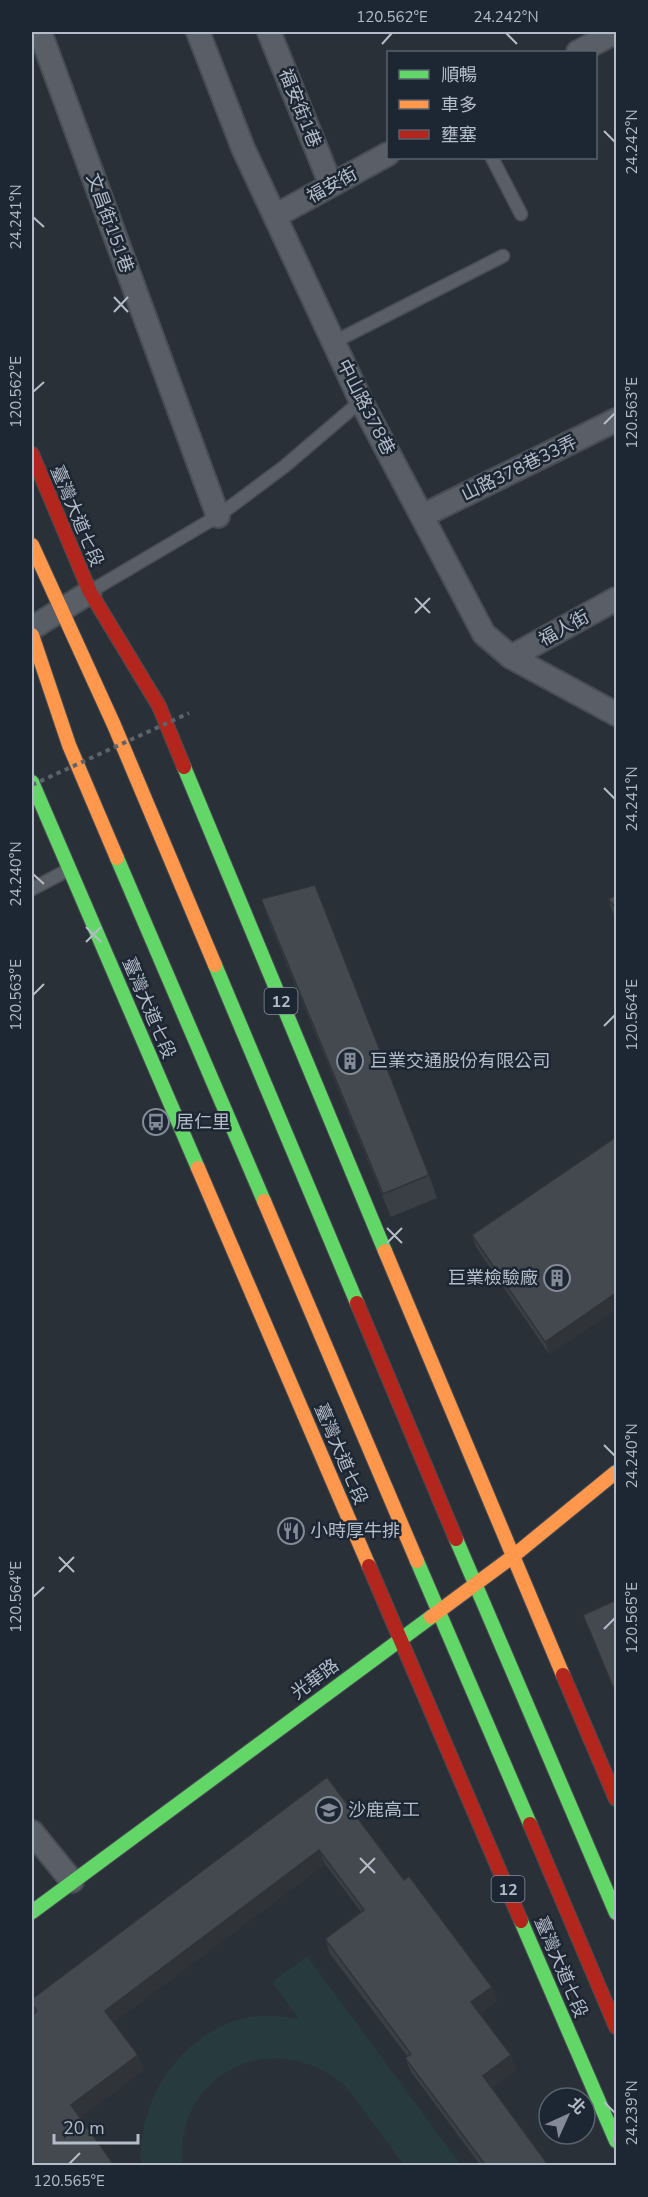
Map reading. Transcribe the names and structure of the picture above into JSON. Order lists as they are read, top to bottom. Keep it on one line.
{"streets":{"main road":["臺灣大道七段","12","光華路"],"street":["福安街1巷","福安街","文昌街151巷","中山路378巷","山路378巷33弄","福人街"]},"crossings":[["福安街1巷","福安街"],["福安街","中山路378巷"],["中山路378巷","山路378巷33弄"],["中山路378巷","福人街"],["臺灣大道七段","光華路"],["12","光華路"]],"places":{"building":["巨業交通股份有限公司","巨業檢驗廠"],"bus stop":["居仁里"],"restaurant":["小時厚牛排"],"school or university":["沙鹿高工"]},"legend":["順暢","車多","壅塞"],"scale_bar":"20 m","north":"top right","coordinates":["120.562°E","24.242°N","24.241°N","120.563°E","24.240°N","120.564°E","120.565°E","24.239°N"]}
